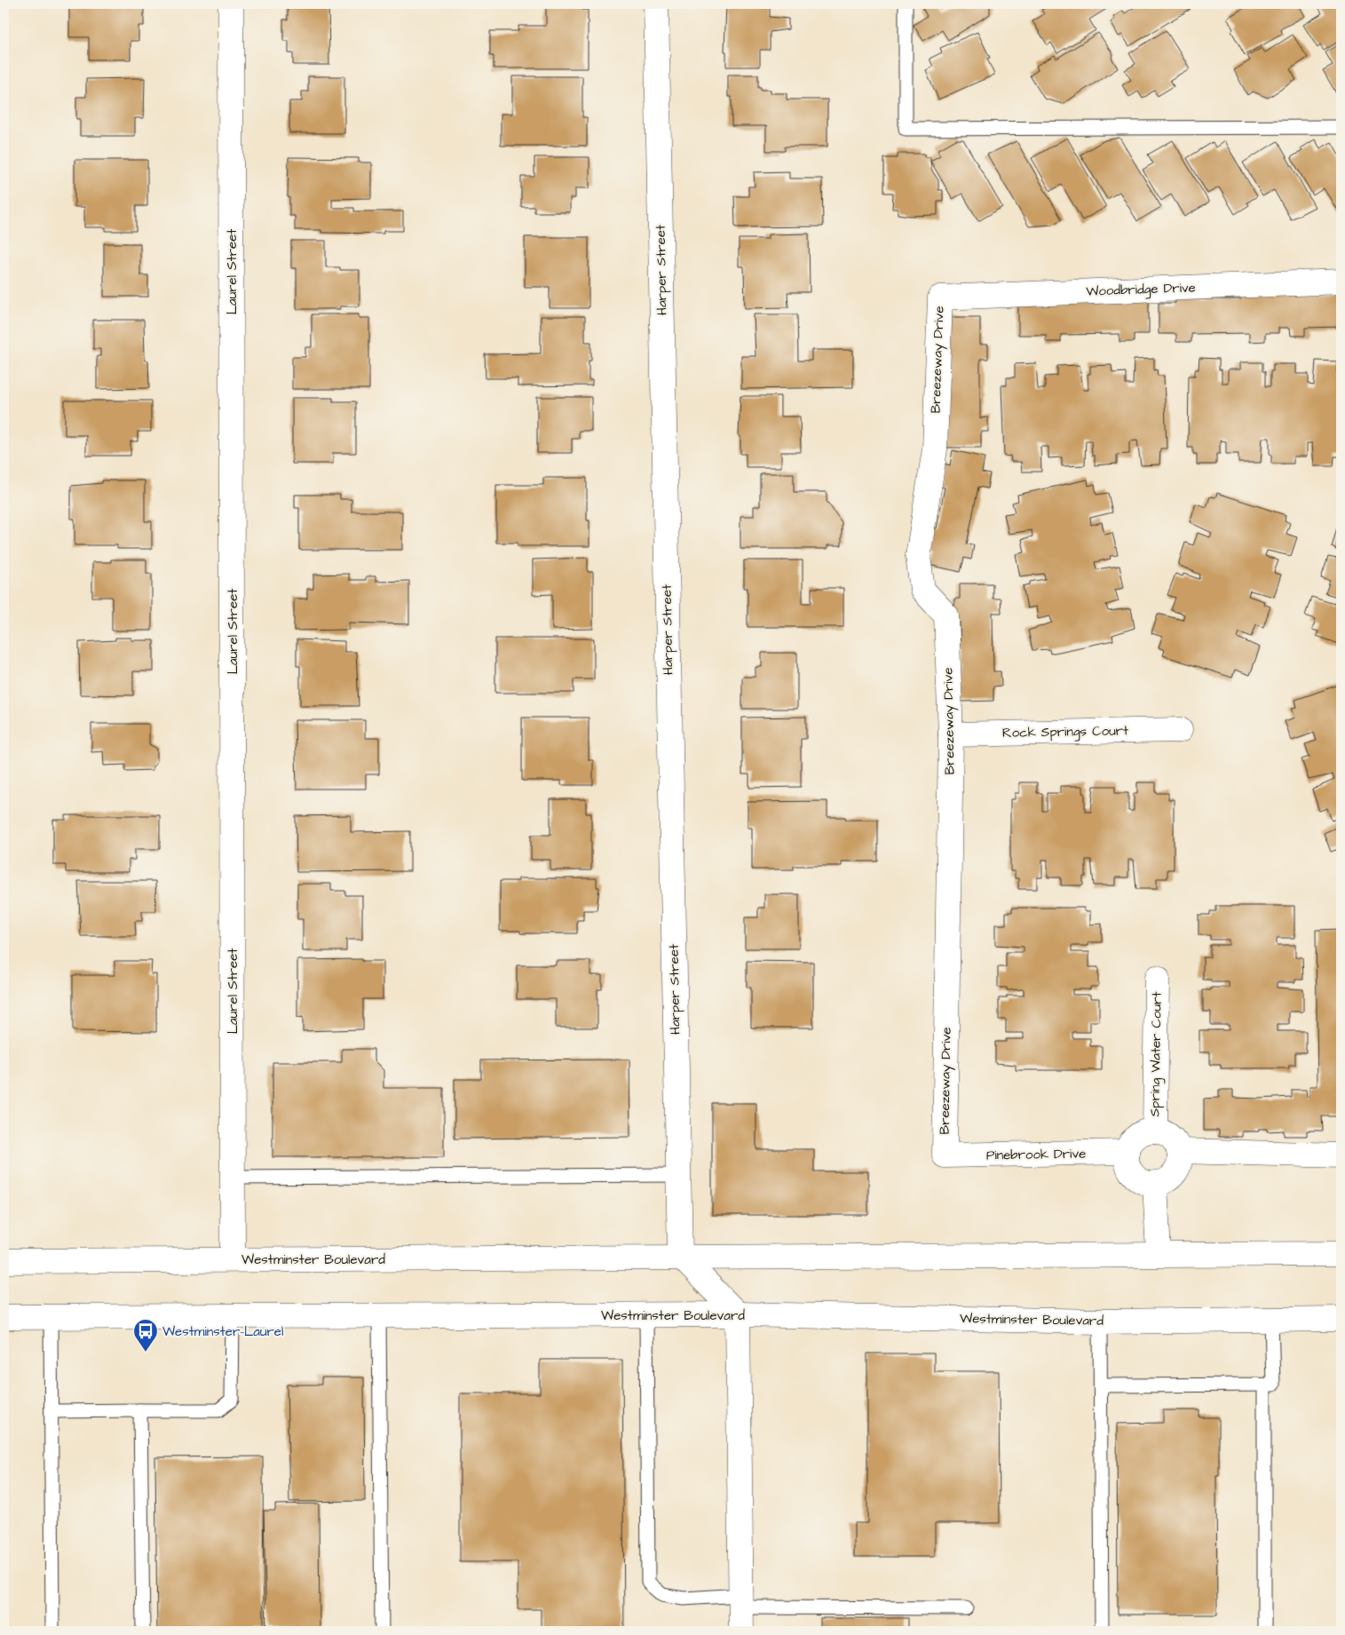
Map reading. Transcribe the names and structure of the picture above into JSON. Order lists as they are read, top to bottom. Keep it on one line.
{"streets":{"street":["Harper Street","Laurel Street","Woodbridge Drive","Breezeway Drive","Rock Springs Court","Spring Water Court","Pinebrook Drive","Westminster Boulevard"]},"crossings":[["Harper Street","Westminster Boulevard"],["Laurel Street","Westminster Boulevard"],["Woodbridge Drive","Breezeway Drive"],["Breezeway Drive","Rock Springs Court"],["Breezeway Drive","Pinebrook Drive"],["Spring Water Court","Pinebrook Drive"]],"places":{"bus stop":["Westminster-Laurel"]}}
